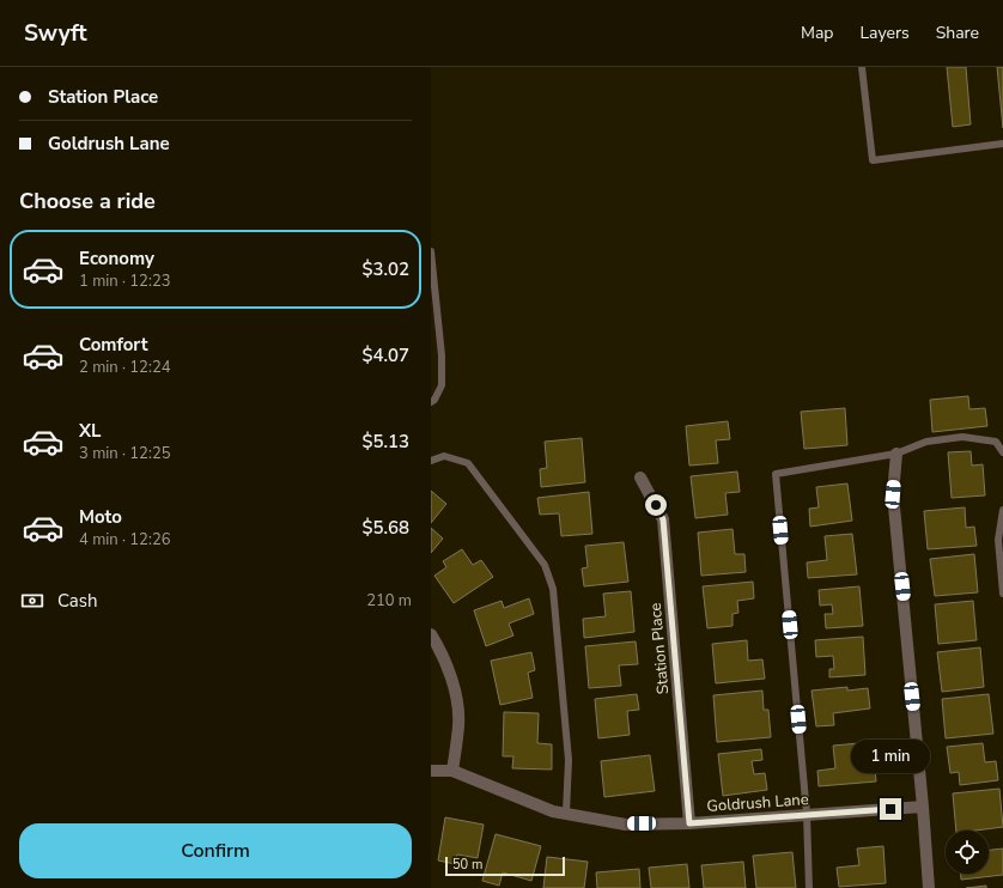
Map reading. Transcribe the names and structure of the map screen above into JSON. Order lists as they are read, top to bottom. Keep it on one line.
{"streets":{"street":["Station Place","Goldrush Lane"]},"crossings":[["Station Place","Goldrush Lane"]],"scale_bar":"50 m","page":{"header":"Swyft","nav":["Map","Layers","Share"],"banner":["Station Place","Goldrush Lane"],"heading":"Choose a ride","list":[{"name":"Economy","note":"1 min · 12:23","value":"$3.02"},{"name":"Comfort","note":"2 min · 12:24","value":"$4.07"},{"name":"XL","note":"3 min · 12:25","value":"$5.13"},{"name":"Moto","note":"4 min · 12:26","value":"$5.68"}],"pay":["Cash","210 m"],"bubble":"1 min","buttons":"Confirm","scale":"50 m"}}
